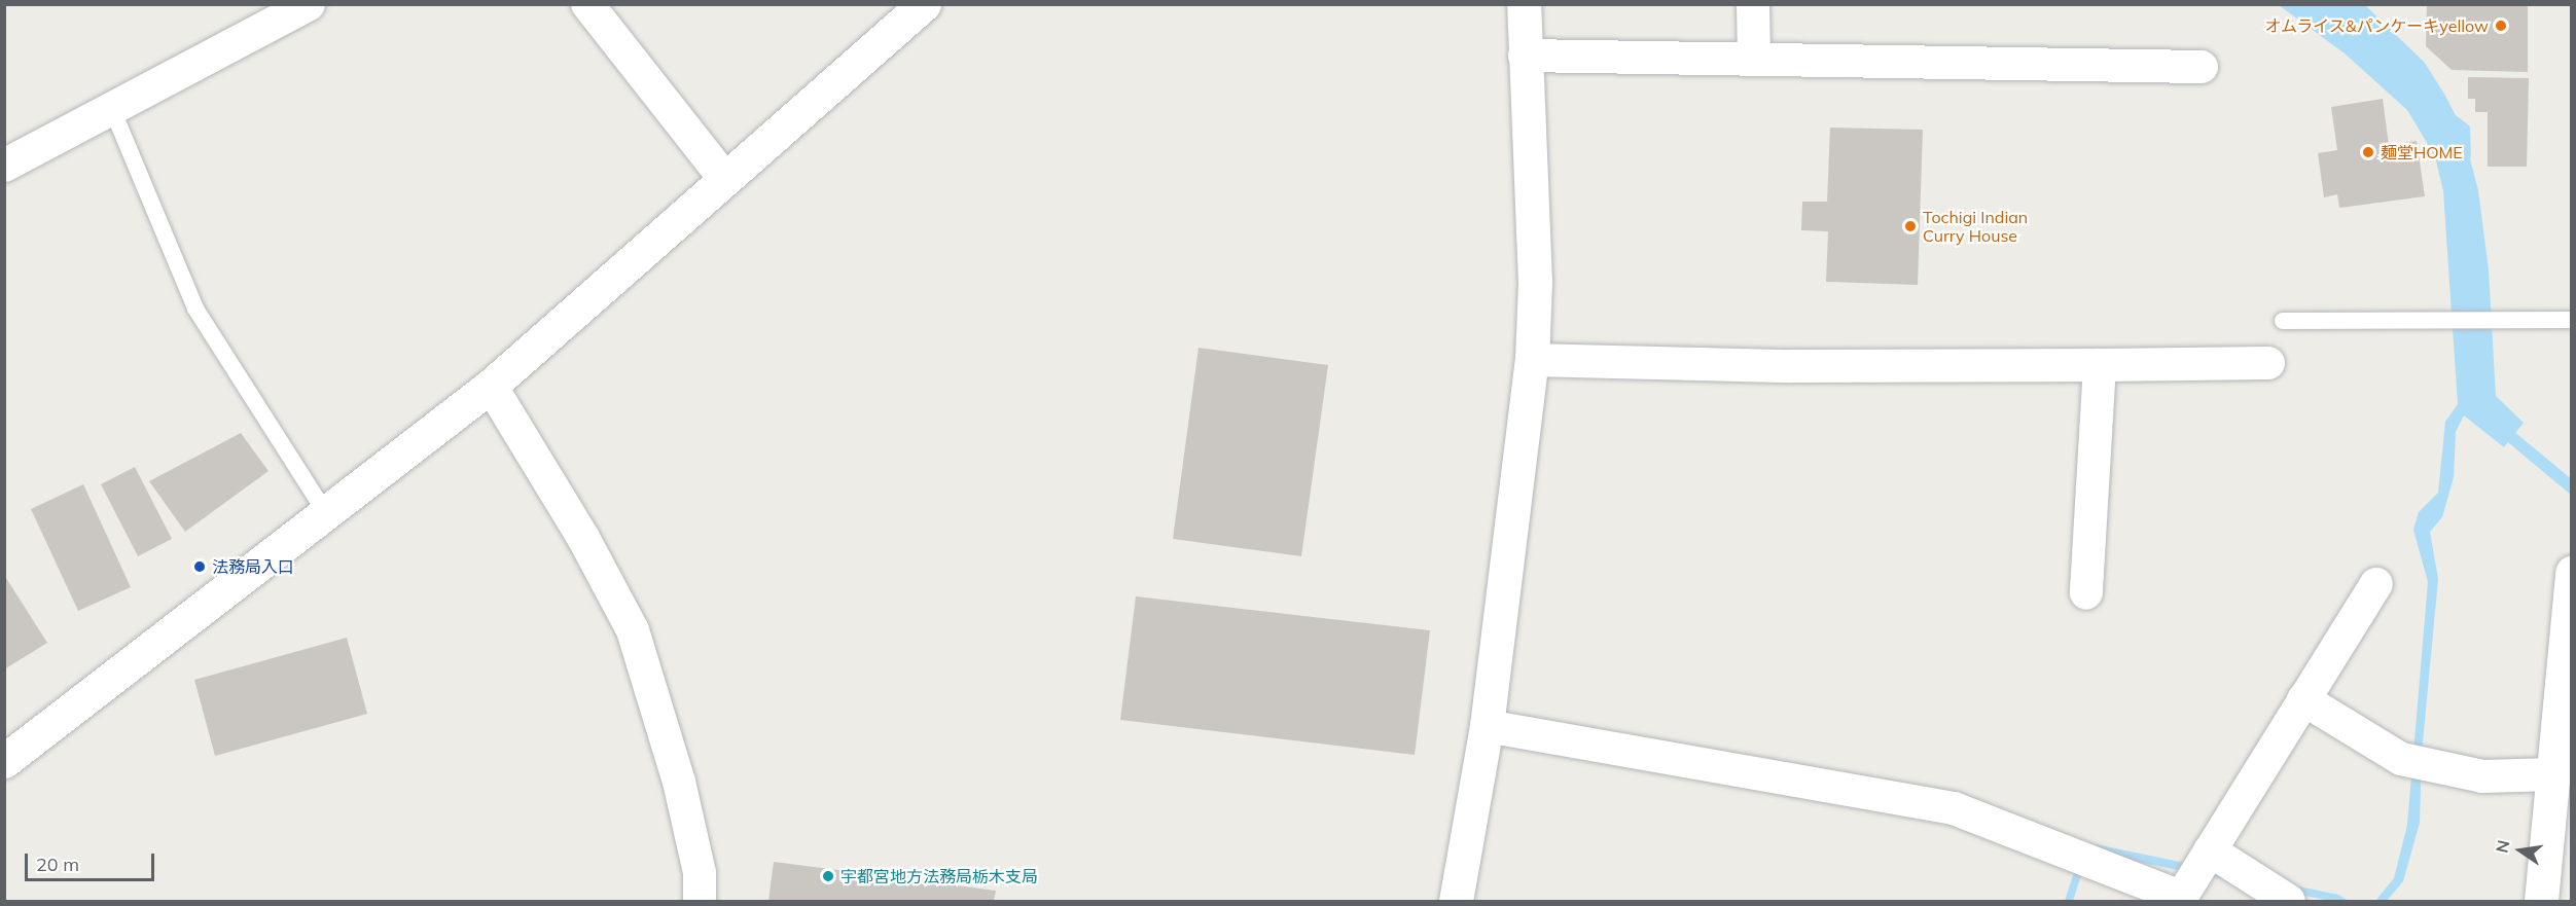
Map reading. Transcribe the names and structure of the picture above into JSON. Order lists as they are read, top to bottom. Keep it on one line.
{"places":["オムライス&パンケーキyellow","麺堂HOME","Tochigi Indian Curry House","法務局入口","宇都宮地方法務局栃木支局"],"scale_bar":"20 m","north":"left"}
